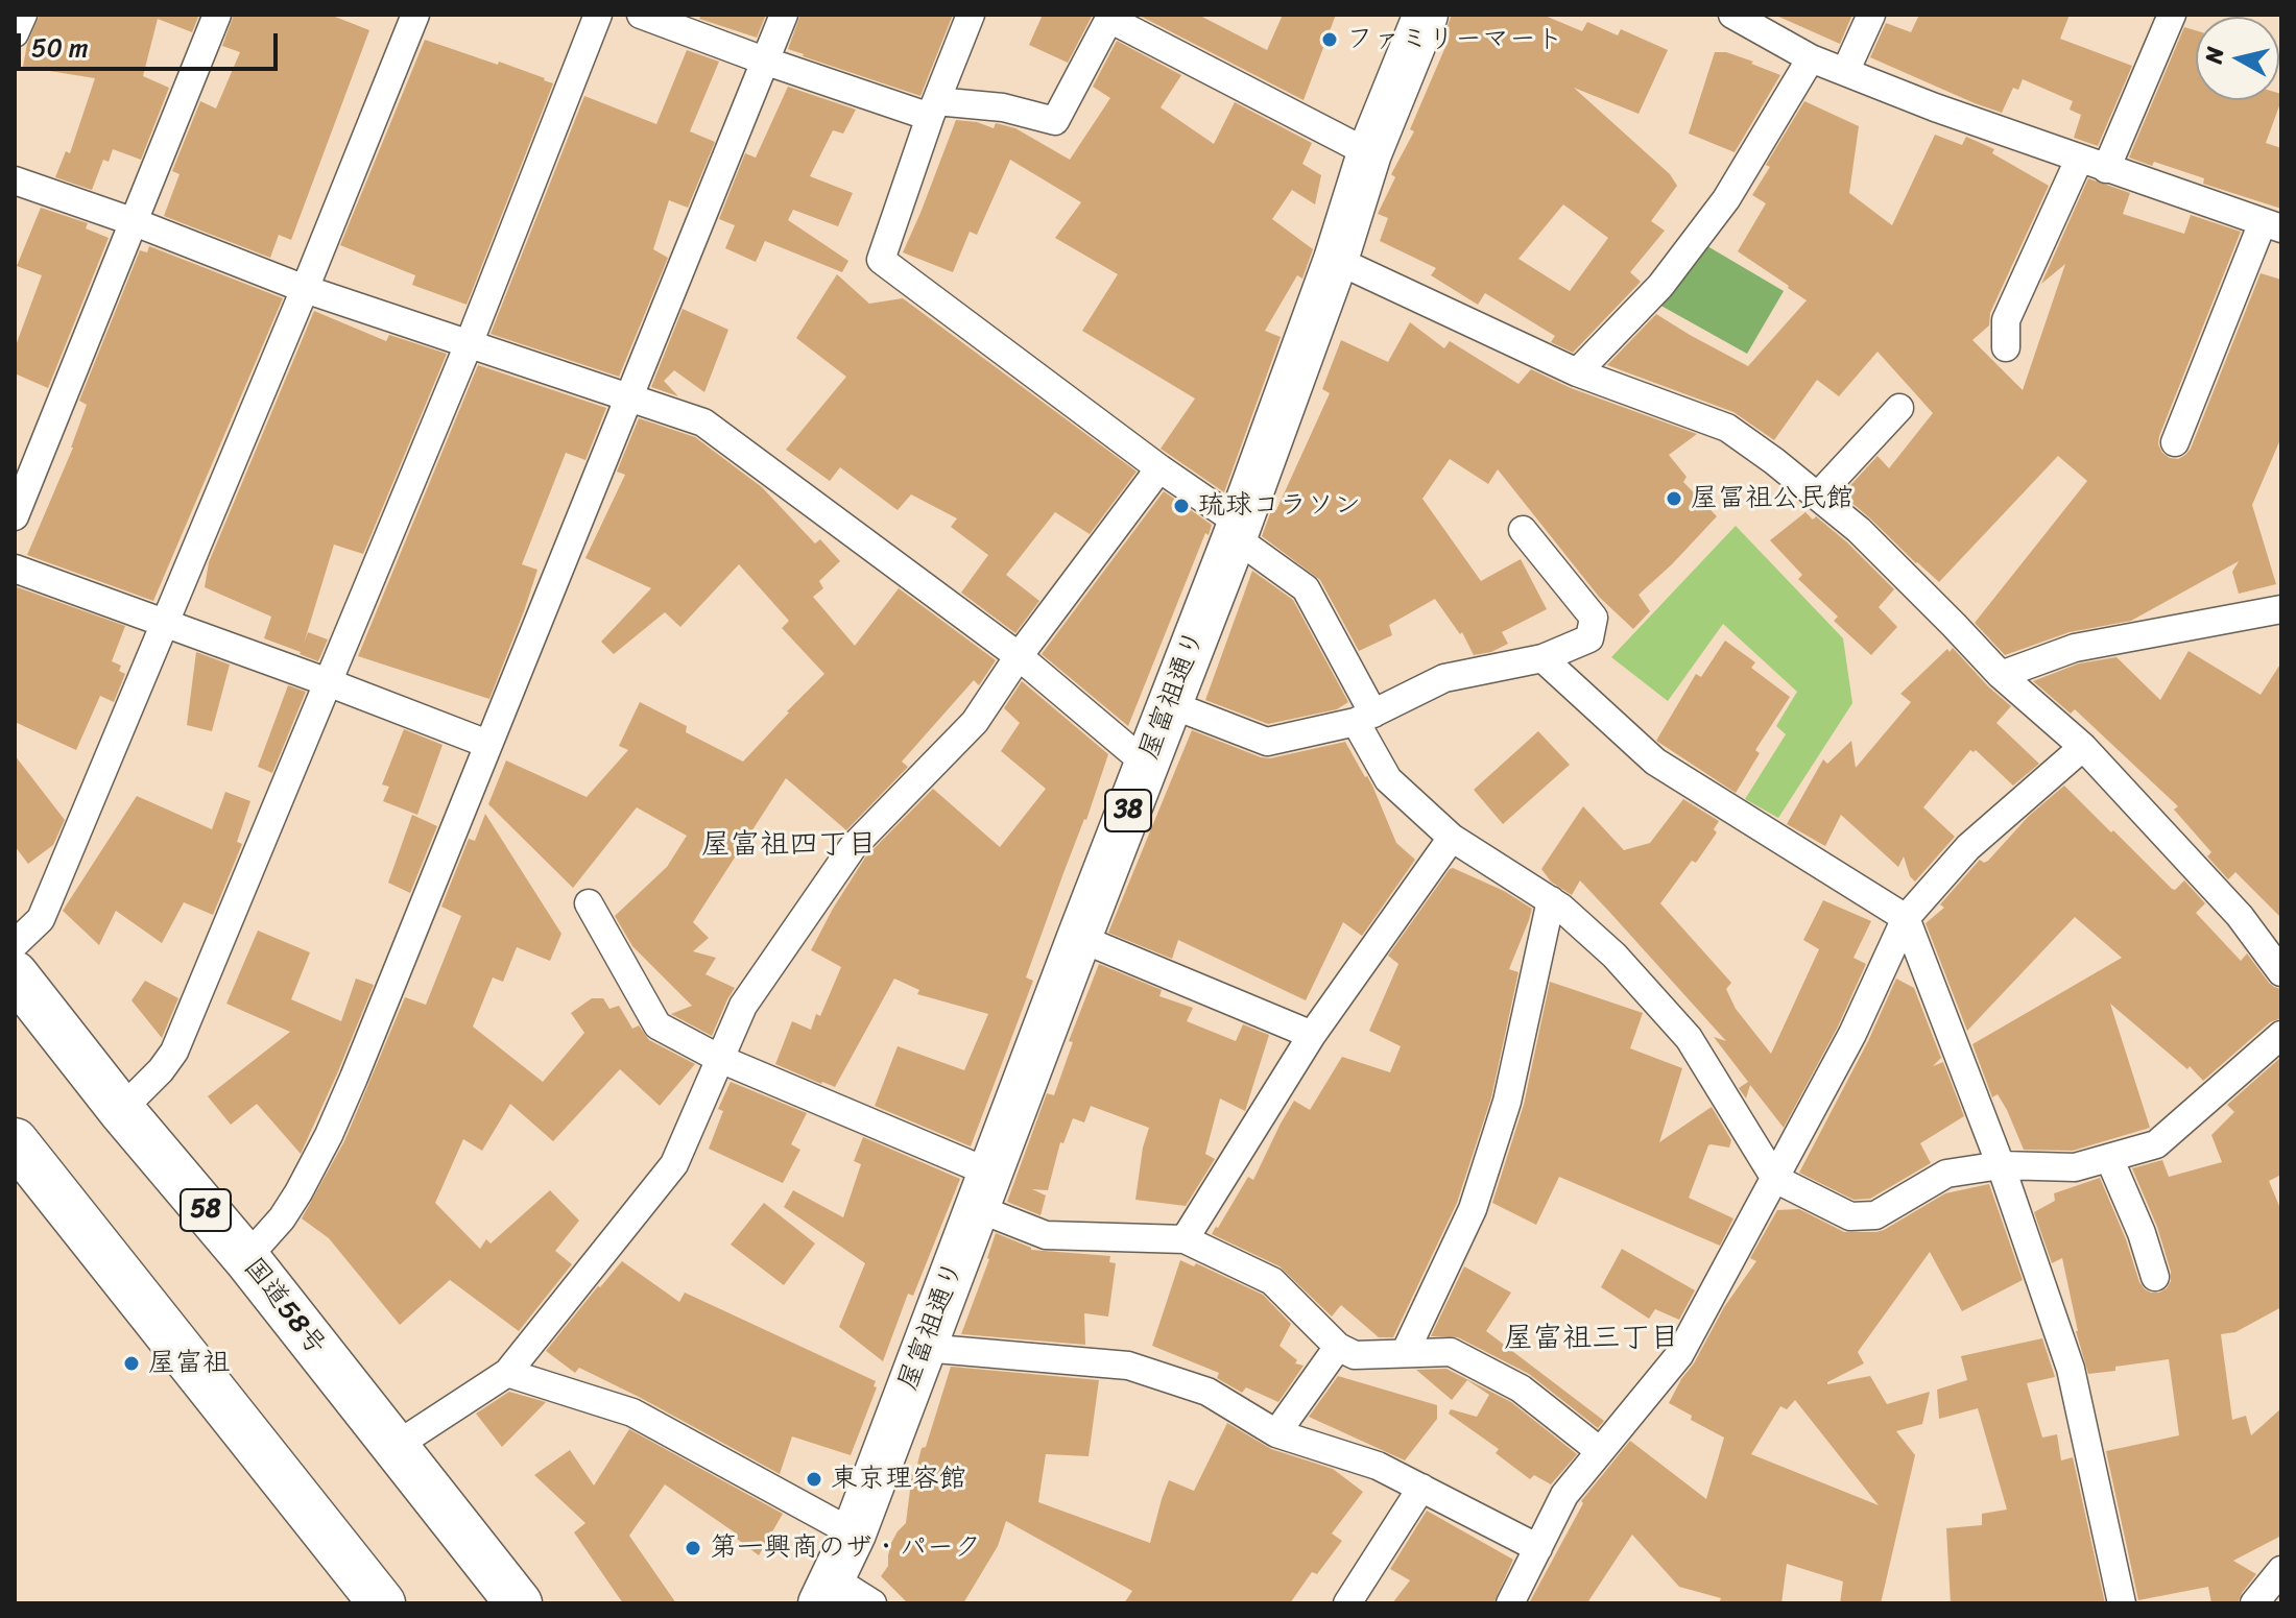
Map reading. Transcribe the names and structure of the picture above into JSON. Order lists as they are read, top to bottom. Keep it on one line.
{"streets":{"highway":["58","国道58号"],"main road":["屋富祖通り","38"]},"districts":["屋富祖四丁目","屋富祖三丁目"],"places":["ファミリーマート","屋冨祖公民館","琉球コラソン","屋富祖","東京理容館","第一興商のザ・パーク"],"scale_bar":"50 m","north":"left"}
